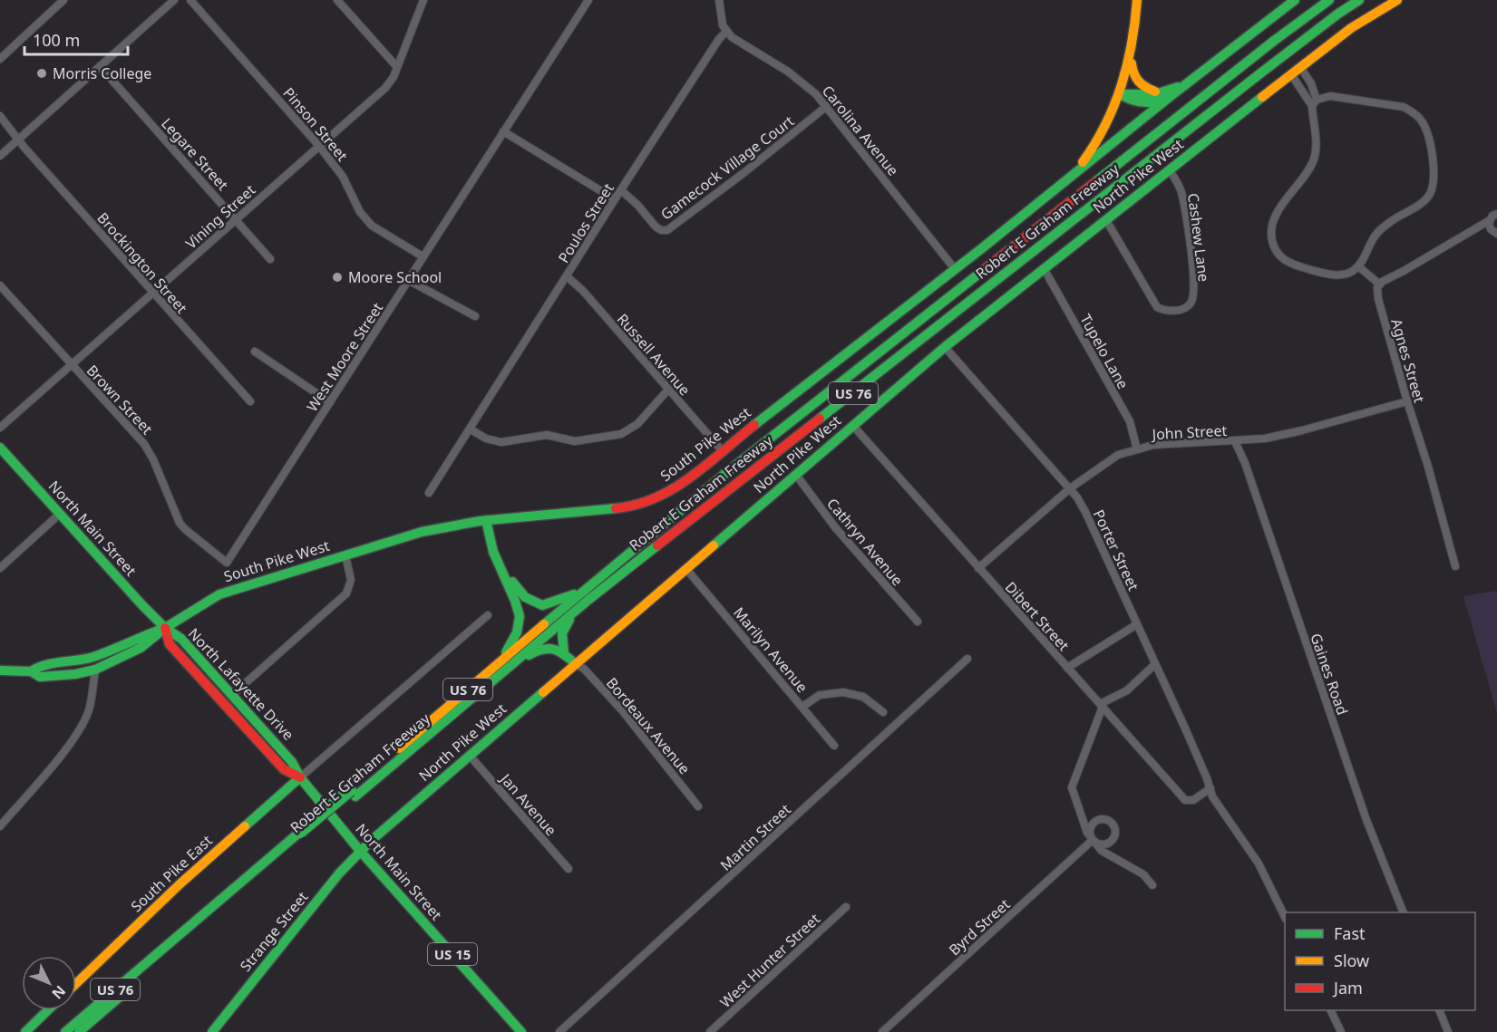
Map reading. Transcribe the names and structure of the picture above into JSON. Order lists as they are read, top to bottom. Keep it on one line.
{"streets":{"main road":["North Pike West","Robert E Graham Freeway","US 76","South Pike West","North Main Street","North Lafayette Drive","South Pike East","Strange Street","US 15"],"street":["Pinson Street","Carolina Avenue","Legare Street","Gamecock Village Court","Vining Street","Poulos Street","Cashew Lane","Brockington Street","Tupelo Lane","Russell Avenue","West Moore Street","Agnes Street","Brown Street","John Street","Cathryn Avenue","Porter Street","Dibert Street","Marilyn Avenue","Gaines Road","Bordeaux Avenue","Jan Avenue","Martin Street","Byrd Street","West Hunter Street"]},"crossings":[["Pinson Street","Vining Street"],["Pinson Street","West Moore Street"],["Carolina Avenue","Gamecock Village Court"],["Carolina Avenue","Poulos Street"],["Carolina Avenue","South Pike West"],["Legare Street","Vining Street"],["Gamecock Village Court","Poulos Street"],["North Pike West","Cashew Lane"],["North Pike West","Tupelo Lane"],["North Pike West","North Main Street"],["North Pike West","Cathryn Avenue"],["North Pike West","Porter Street"],["North Pike West","Dibert Street"],["North Pike West","Marilyn Avenue"],["North Pike West","Bordeaux Avenue"],["North Pike West","Jan Avenue"],["North Pike West","Strange Street"],["Vining Street","Brockington Street"],["Vining Street","Brown Street"],["Poulos Street","Russell Avenue"],["Tupelo Lane","John Street"],["Russell Avenue","South Pike West"],["West Moore Street","Brown Street"],["Agnes Street","John Street"],["John Street","Porter Street"],["John Street","Dibert Street"],["John Street","Gaines Road"],["South Pike West","North Main Street"],["South Pike West","North Lafayette Drive"],["North Main Street","North Lafayette Drive"],["North Main Street","South Pike East"],["North Main Street","Strange Street"],["Porter Street","Dibert Street"],["North Lafayette Drive","South Pike East"]],"places":["Morris College","Moore School"],"legend":["Fast","Slow","Jam"],"scale_bar":"100 m","north":"bottom right"}
